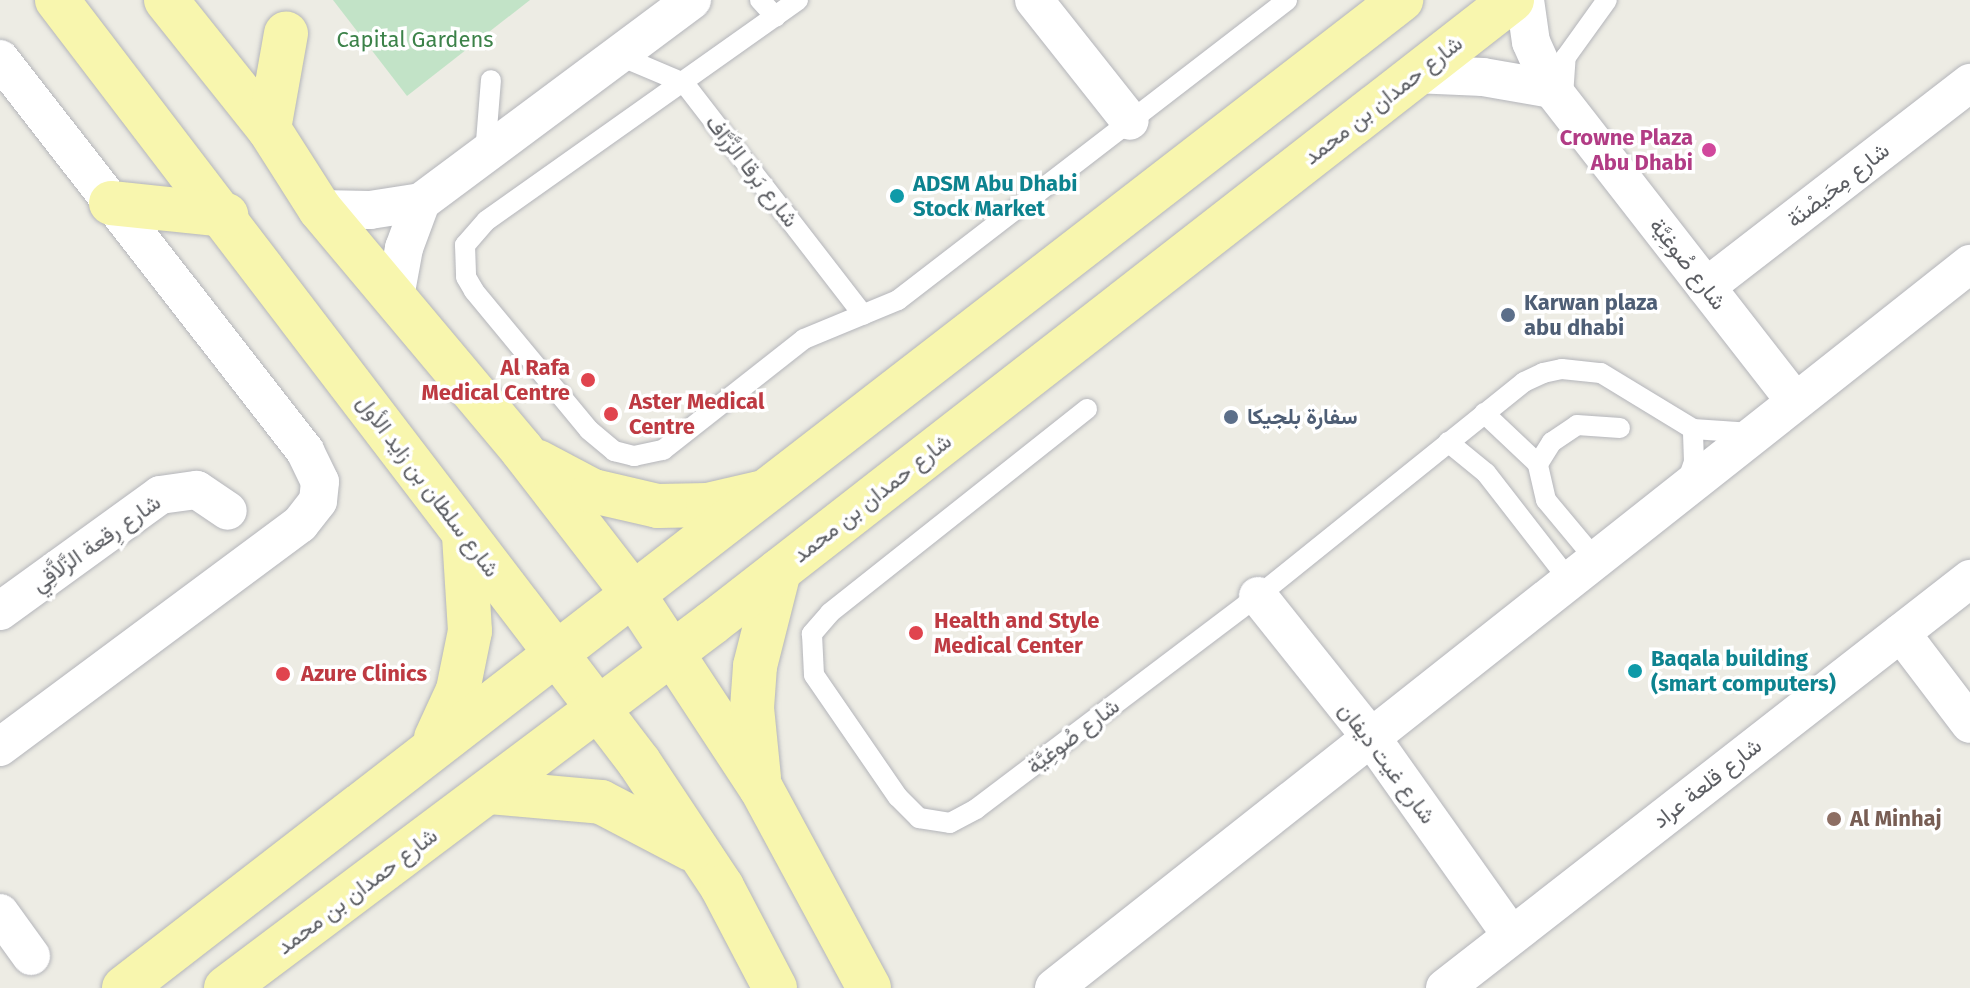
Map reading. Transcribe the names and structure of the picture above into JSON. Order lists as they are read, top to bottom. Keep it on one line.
{"streets":{"main road":["شارع حمدان بن محمد","شارع سلطان بن زايد الأول"],"street":["شارع مِحَيصْنَة","شارع صُوغِيَّة","شارع رِقعة الزَّلاَّقِي","شارع غيت ديفان","شارع قلعة عراد"],"lane":["شارع بَرقا الزَّرَّاف"]},"crossings":[["شارع حمدان بن محمد","شارع سلطان بن زايد الأول"],["شارع مِحَيصْنَة","شارع صُوغِيَّة"],["شارع صُوغِيَّة","شارع غيت ديفان"],["شارع غيت ديفان","شارع قلعة عراد"]],"parks":["Capital Gardens"],"places":["Crowne Plaza Abu Dhabi","ADSM Abu Dhabi Stock Market","Karwan plaza abu dhabi","Al Rafa Medical Centre","Aster Medical Centre","سفارة بلجيكا","Health and Style Medical Center","Baqala building (smart computers)","Azure Clinics","Al Minhaj"]}
